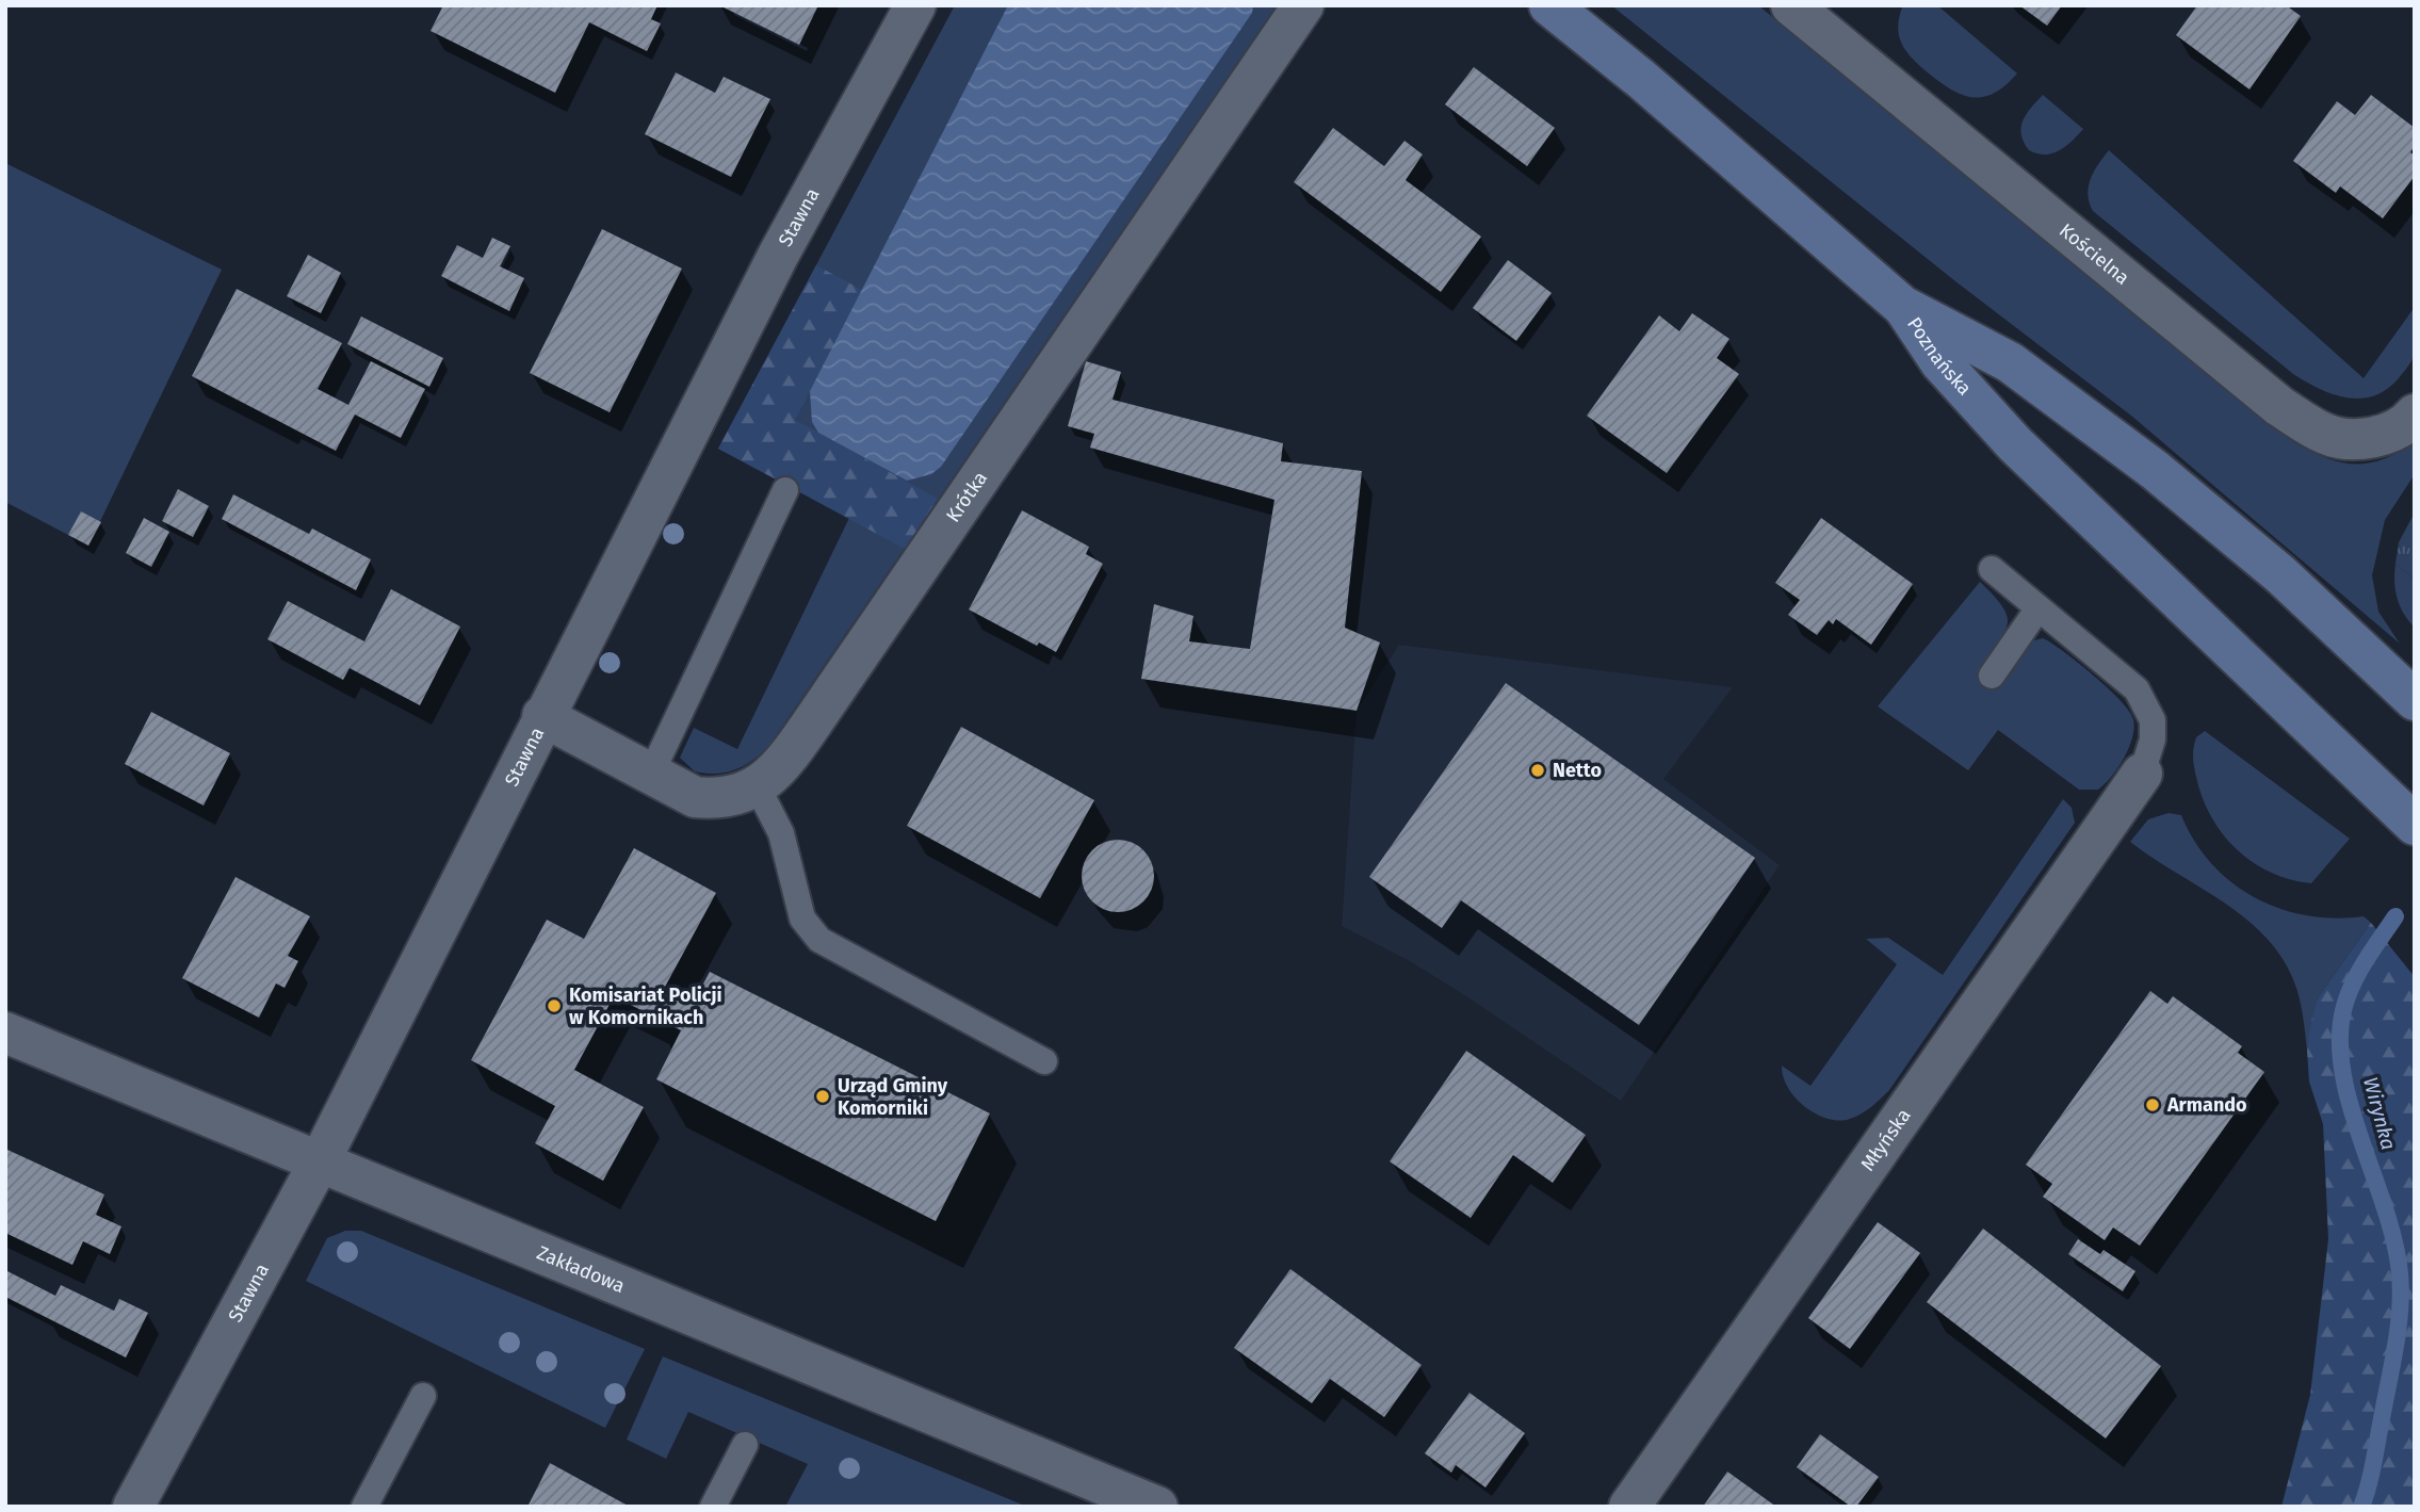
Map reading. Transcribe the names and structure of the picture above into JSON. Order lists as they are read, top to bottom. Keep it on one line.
{"streets":{"main road":["Poznańska"],"street":["Stawna","Kościelna","Krótka","Młyńska","Zakładowa"]},"crossings":[["Stawna","Krótka"],["Stawna","Zakładowa"]],"water":["Wirynka"],"places":["Netto","Komisariat Policji w Komornikach","Urząd Gminy Komorniki","Armando"]}
